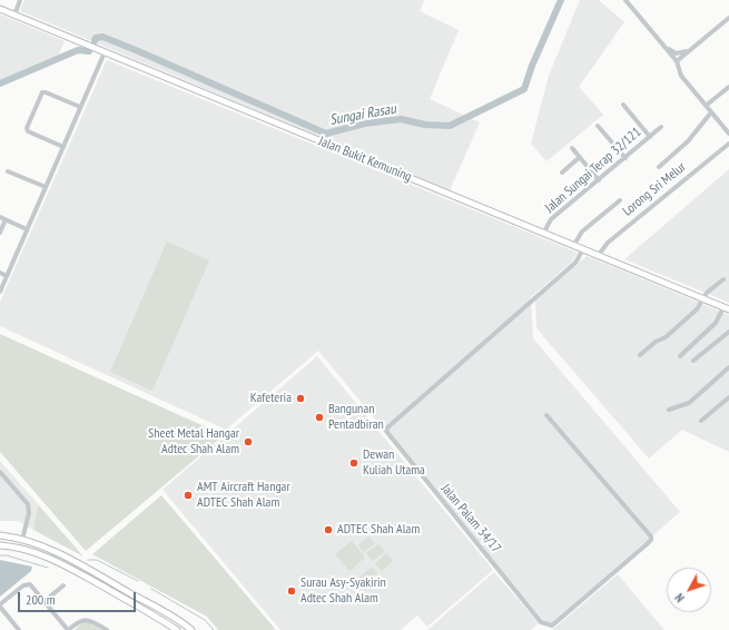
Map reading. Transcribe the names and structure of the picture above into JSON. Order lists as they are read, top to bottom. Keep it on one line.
{"streets":{"main road":["Jalan Bukit Kemuning"],"street":["Jalan Sungai Terap 32/121","Lorong Sri Melur","Jalan Palam 34/17"]},"crossings":[["Jalan Bukit Kemuning","Jalan Sungai Terap 32/121"],["Jalan Bukit Kemuning","Lorong Sri Melur"],["Jalan Bukit Kemuning","Jalan Palam 34/17"]],"water":["Sungai Rasau"],"places":["Kafeteria","Bangunan Pentadbiran","Sheet Metal Hangar Adtec Shah Alam","Dewan Kuliah Utama","AMT Aircraft Hangar ADTEC Shah Alam","ADTEC Shah Alam","Surau Asy-Syakirin Adtec Shah Alam"],"scale_bar":"200 m","north":"bottom left"}
